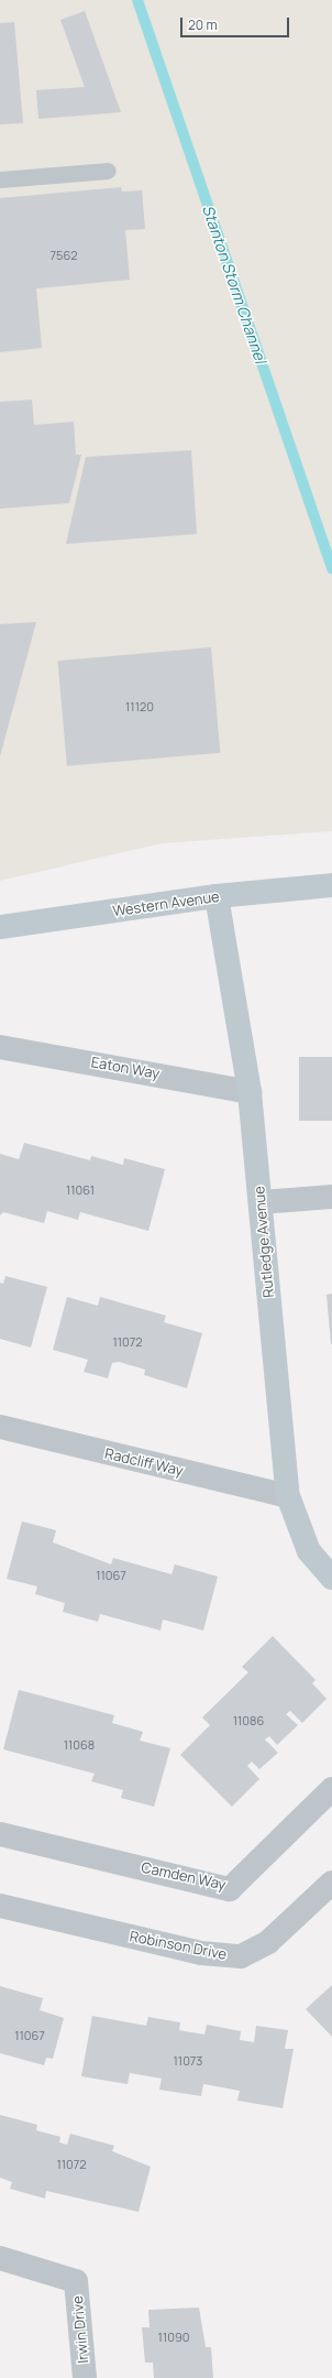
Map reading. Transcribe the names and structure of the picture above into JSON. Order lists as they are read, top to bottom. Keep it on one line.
{"streets":{"street":["Western Avenue","Eaton Way","Rutledge Avenue","Radcliff Way","Camden Way","Robinson Drive","Irwin Drive"]},"crossings":[["Western Avenue","Rutledge Avenue"],["Eaton Way","Rutledge Avenue"],["Rutledge Avenue","Radcliff Way"]],"water":["Stanton Storm Channel"],"house_numbers":["7562","11120","11061","11072","11067","11086","11068","11067","11073","11072","11090"],"scale_bar":"20 m"}
